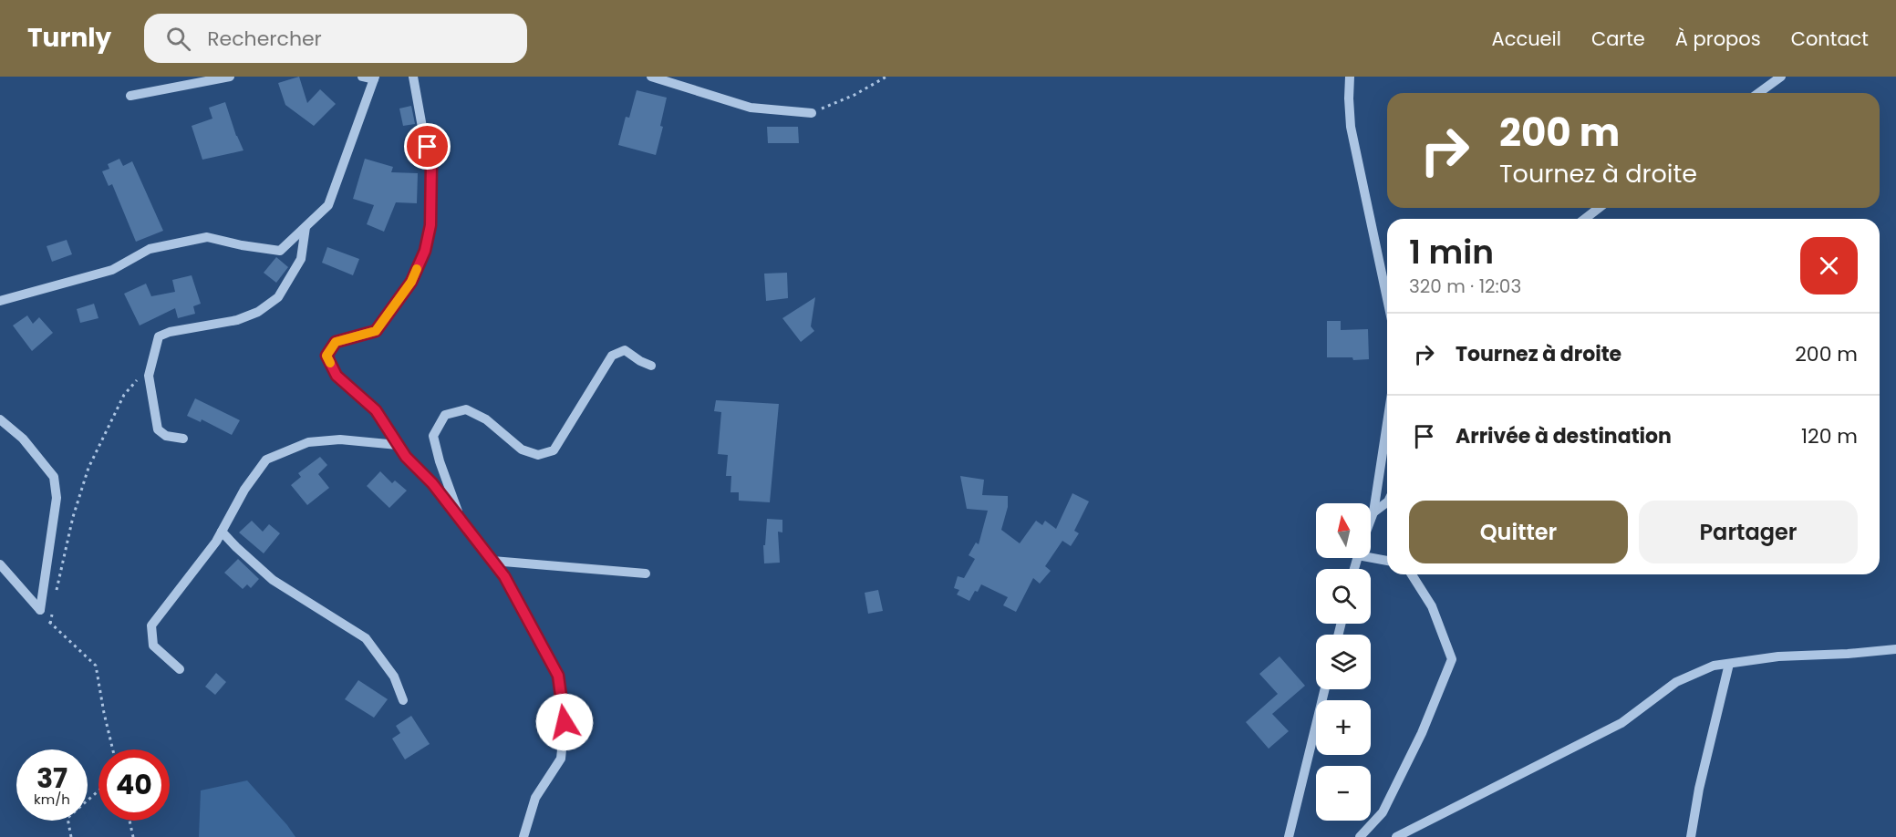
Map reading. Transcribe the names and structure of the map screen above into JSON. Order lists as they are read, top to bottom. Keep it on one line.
{"north":"top","page":{"header":"Turnly","search":"Rechercher","nav":["Accueil","Carte","À propos","Contact"],"turn":["200 m","Tournez à droite"],"heading":["1 min","320 m · 12:03"],"list":[{"name":"Tournez à droite","value":"200 m"},{"name":"Arrivée à destination","value":"120 m"}],"buttons":["Quitter","Partager"],"map_buttons":["+","−"],"speed":"37 km/h","limit":"40"}}
